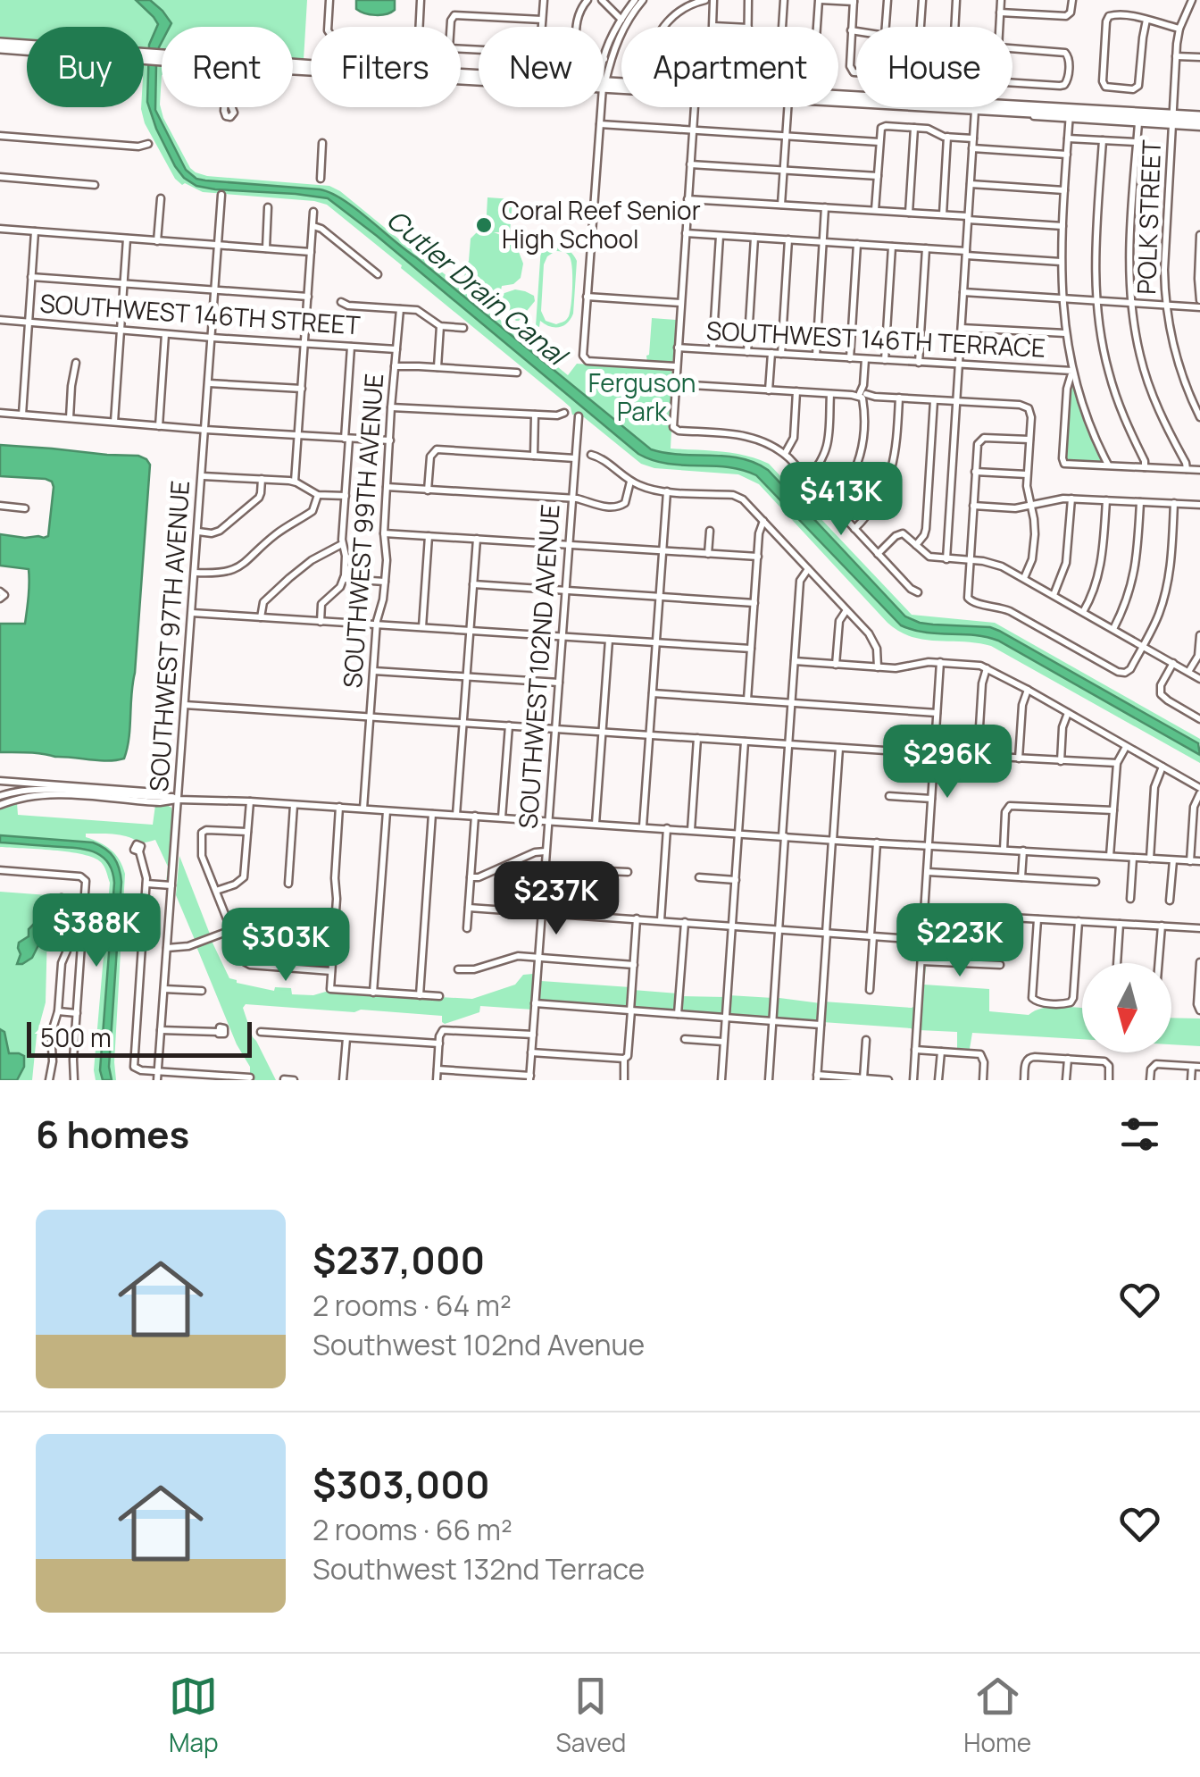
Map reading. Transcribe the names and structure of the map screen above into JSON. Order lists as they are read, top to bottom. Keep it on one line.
{"streets":{"street":["POLK STREET","SOUTHWEST 146TH STREET","SOUTHWEST 146TH TERRACE","SOUTHWEST 99TH AVENUE","SOUTHWEST 97TH AVENUE","SOUTHWEST 102ND AVENUE"]},"crossings":[["SOUTHWEST 146TH STREET","SOUTHWEST 99TH AVENUE"],["SOUTHWEST 146TH STREET","SOUTHWEST 97TH AVENUE"]],"water":["Cutler Drain Canal"],"parks":["Ferguson Park"],"places":["Coral Reef Senior High School"],"scale_bar":"500 m","north":"bottom","page":{"chip":["Buy","Rent","Filters","New","Apartment","House"],"price":["$413K","$296K","$237K","$388K","$223K","$303K"],"scale":"500 m","heading":"6 homes","list":[{"name":"$237,000","note":"2 rooms · 64 m² · Southwest 102nd Avenue"},{"name":"$303,000","note":"2 rooms · 66 m² · Southwest 132nd Terrace"}],"tabs":["Map","Saved","Home"]}}
